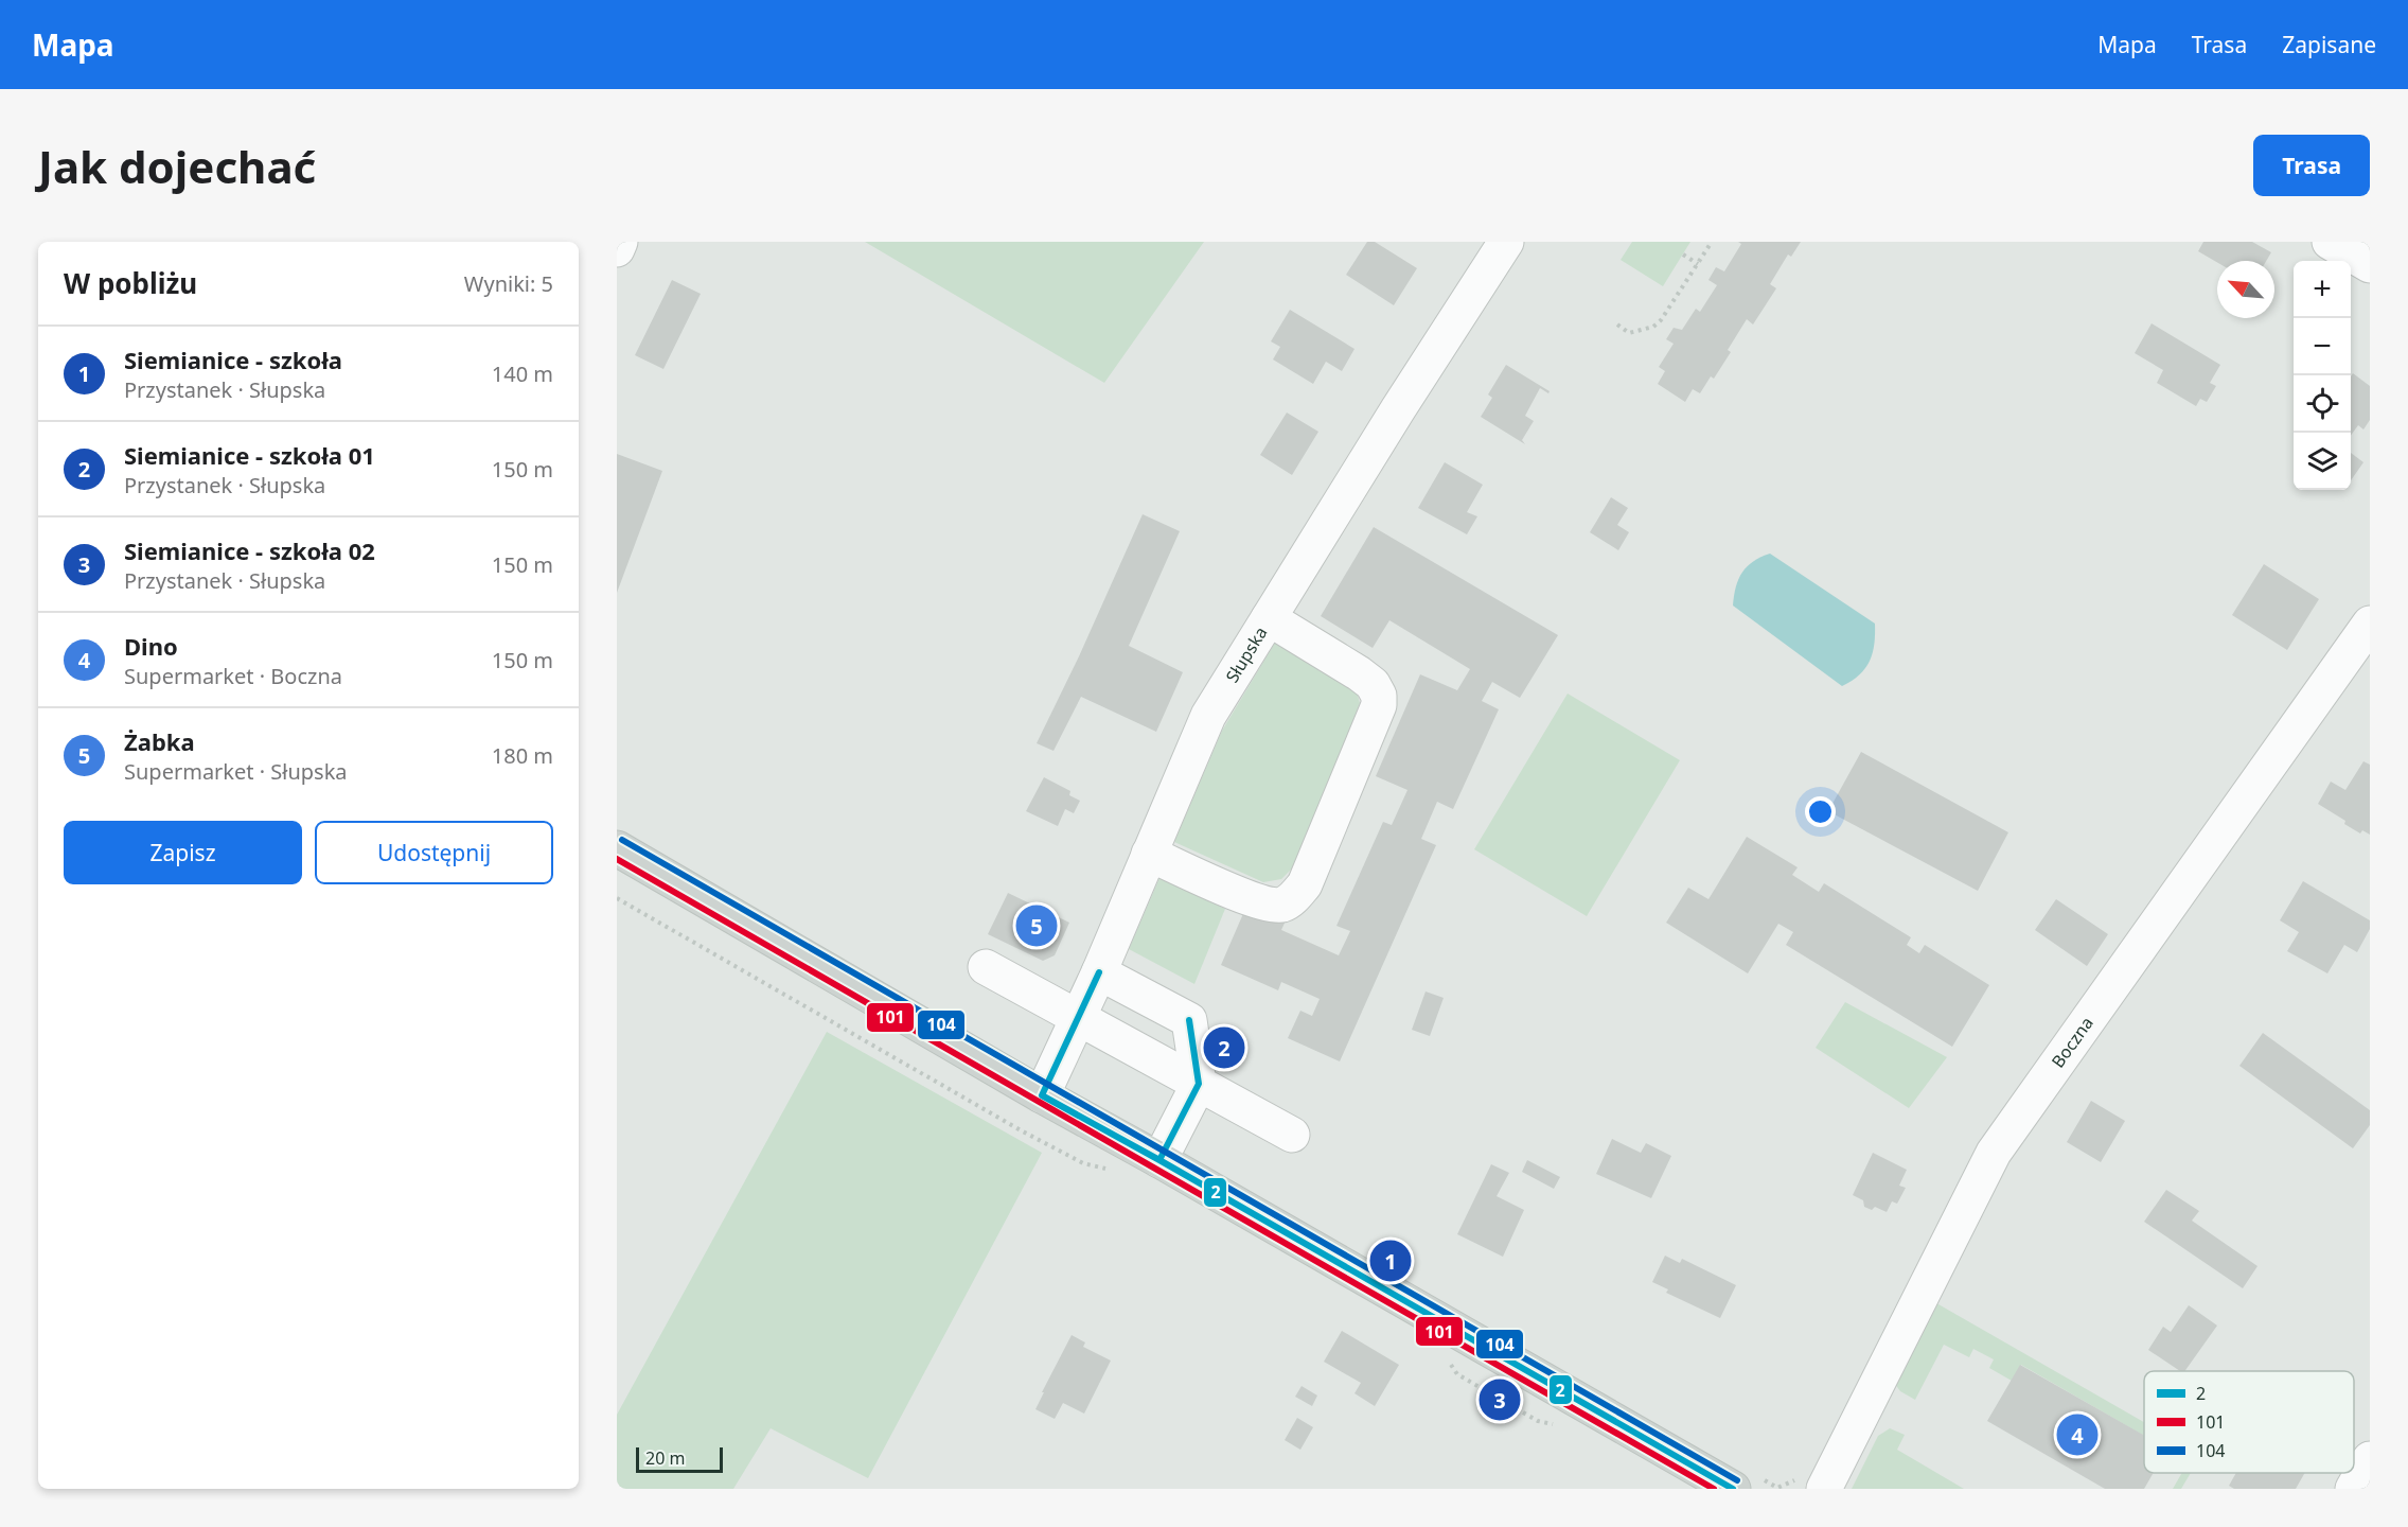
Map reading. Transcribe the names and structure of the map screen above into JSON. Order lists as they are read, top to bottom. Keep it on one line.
{"streets":{"street":["Słupska","Boczna"]},"lines":["transit line 104","transit line 101","transit line 2"],"legend":["2","101","104"],"scale_bar":"20 m","north":"top left","page":{"header":"Mapa","nav":["Mapa","Trasa","Zapisane"],"buttons":["Trasa",["Zapisz","Udostępnij"]],"title":"Jak dojechać","heading":["W pobliżu","Wyniki: 5"],"map_buttons":["+","−"],"list":[{"mark":"1","name":"Siemianice - szkoła","note":"Przystanek · Słupska","value":"140 m"},{"mark":"2","name":"Siemianice - szkoła 01","note":"Przystanek · Słupska","value":"150 m"},{"mark":"3","name":"Siemianice - szkoła 02","note":"Przystanek · Słupska","value":"150 m"},{"mark":"4","name":"Dino","note":"Supermarket · Boczna","value":"150 m"},{"mark":"5","name":"Żabka","note":"Supermarket · Słupska","value":"180 m"}],"pins":["5","2","1","3","4"],"scale":"20 m"}}
